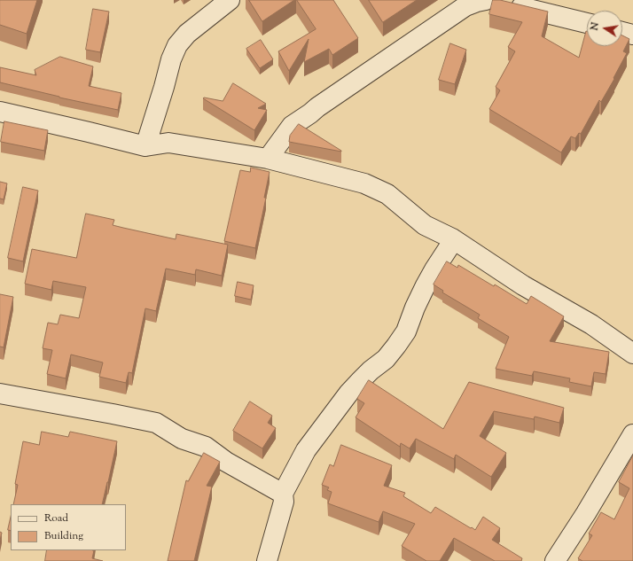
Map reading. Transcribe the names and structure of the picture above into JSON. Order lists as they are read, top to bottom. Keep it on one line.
{"legend":["Road","Building"],"north":"left"}
